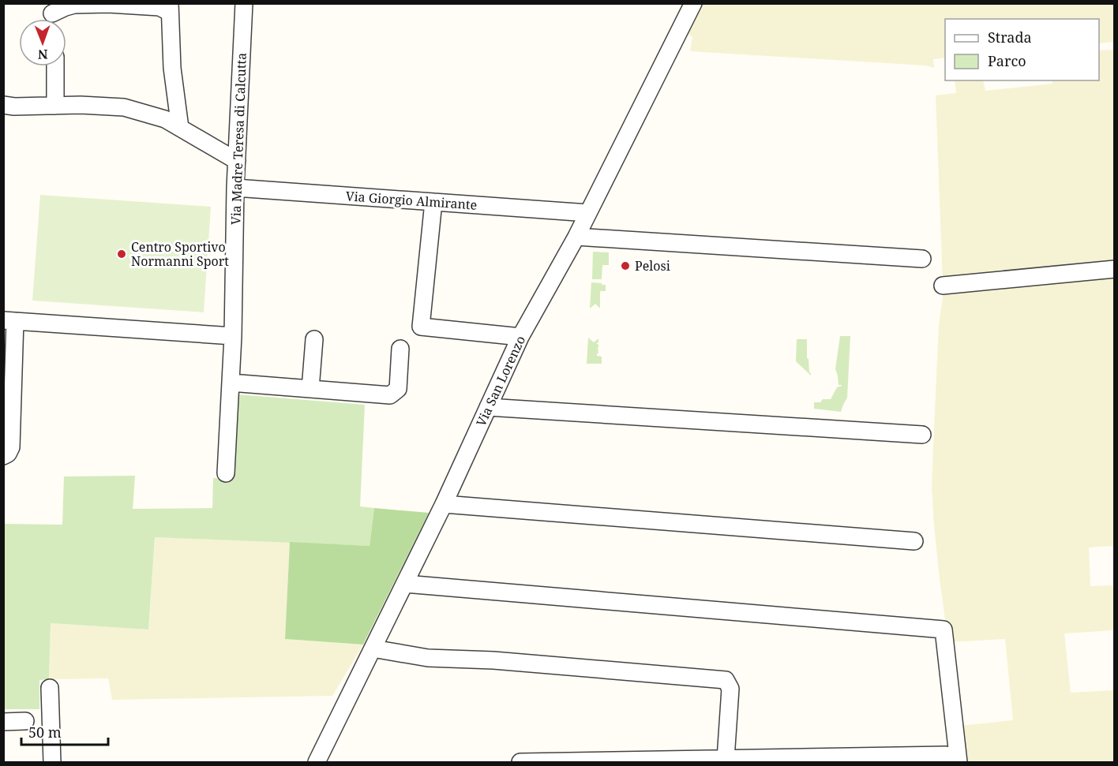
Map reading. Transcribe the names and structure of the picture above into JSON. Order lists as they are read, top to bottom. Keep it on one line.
{"streets":{"street":["Via Madre Teresa di Calcutta","Via Giorgio Almirante","Via San Lorenzo"]},"crossings":[["Via Madre Teresa di Calcutta","Via Giorgio Almirante"],["Via Giorgio Almirante","Via San Lorenzo"]],"places":["Centro Sportivo Normanni Sport","Pelosi"],"legend":["Strada","Parco"],"scale_bar":"50 m","north":"bottom"}
